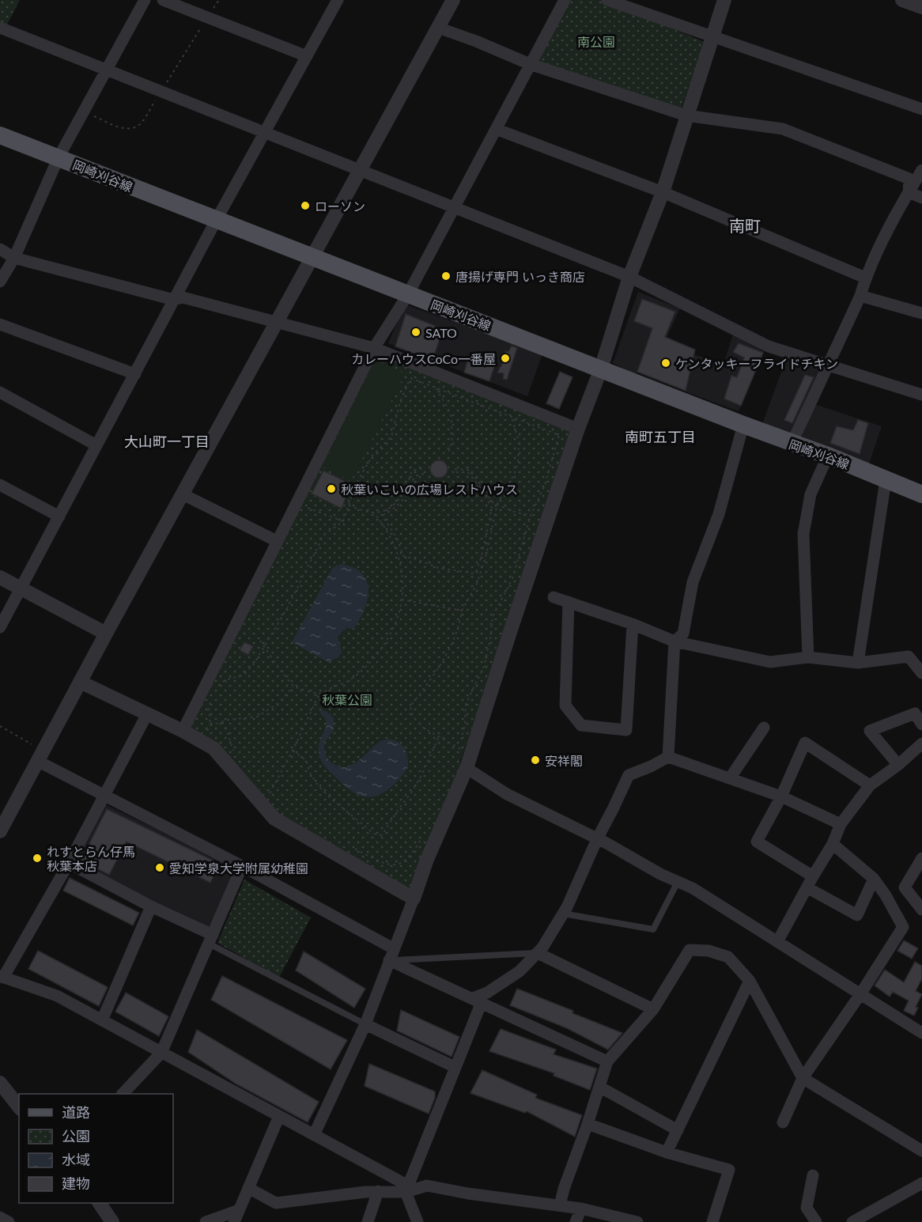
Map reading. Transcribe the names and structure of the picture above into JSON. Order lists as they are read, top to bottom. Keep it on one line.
{"streets":{"main road":["岡崎刈谷線"]},"districts":["南町","南町五丁目","大山町一丁目"],"parks":["南公園","秋葉公園"],"places":["ローソン","唐揚げ専門 いっき商店","SATO","カレーハウスCoCo一番屋","ケンタッキーフライドチキン","秋葉いこいの広場レストハウス","安祥閣","れすとらん仔馬 秋葉本店","愛知学泉大学附属幼稚園"],"legend":["道路","公園","水域","建物"]}
